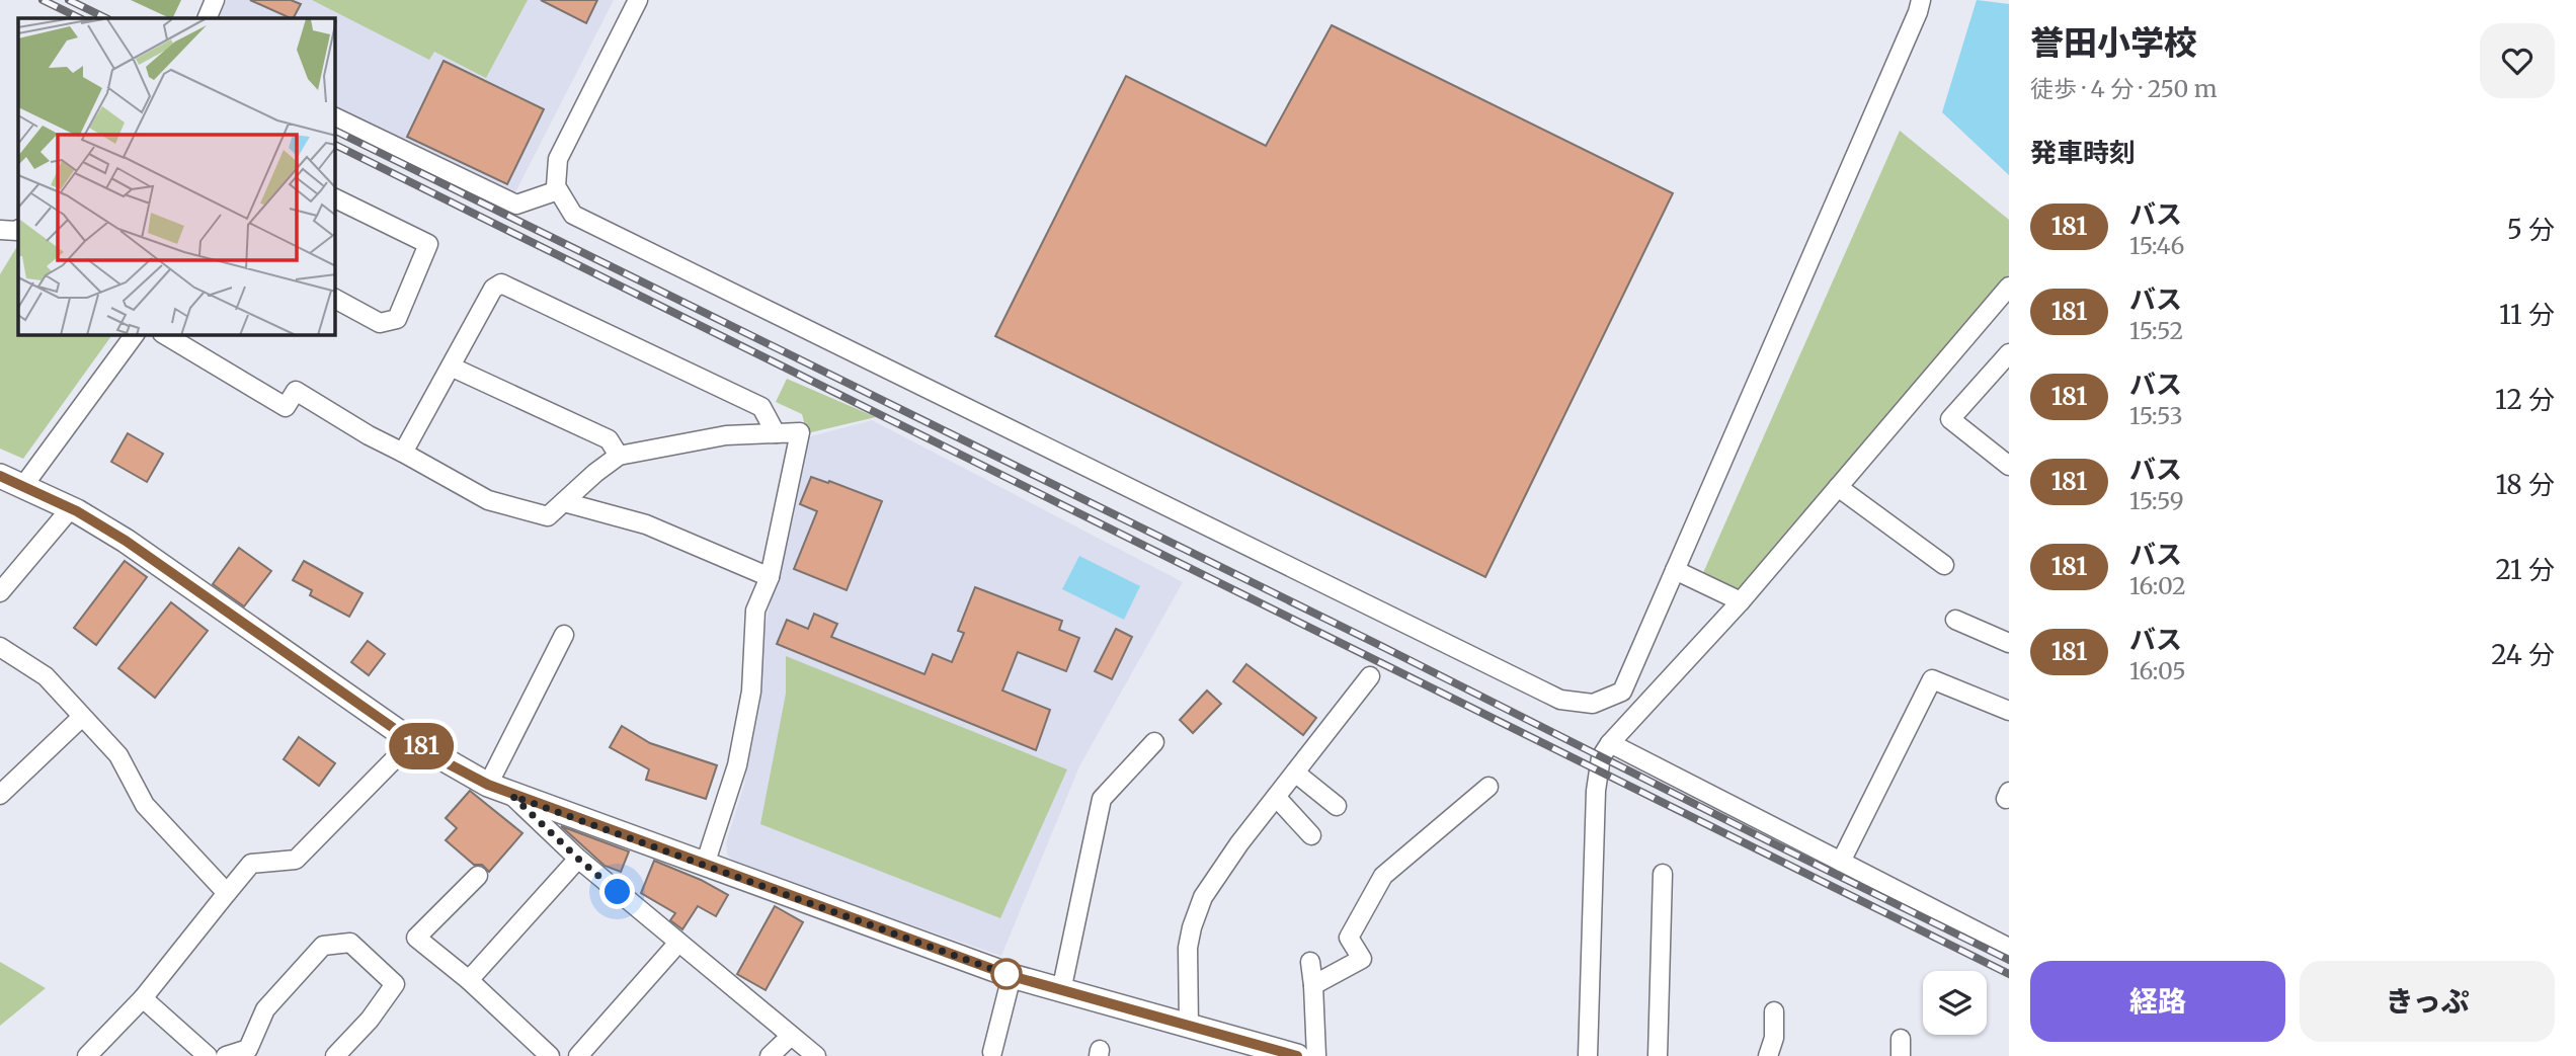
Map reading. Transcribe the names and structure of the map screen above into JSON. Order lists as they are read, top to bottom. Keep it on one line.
{"lines":["bus line 181"],"page":{"on_map":"181","heading":[["誉田小学校","徒歩 · 4 分 · 250 m"],"発車時刻"],"list":[{"mark":"181","name":"バス","note":"15:46","value":"5 分"},{"mark":"181","name":"バス","note":"15:52","value":"11 分"},{"mark":"181","name":"バス","note":"15:53","value":"12 分"},{"mark":"181","name":"バス","note":"15:59","value":"18 分"},{"mark":"181","name":"バス","note":"16:02","value":"21 分"},{"mark":"181","name":"バス","note":"16:05","value":"24 分"}],"buttons":["経路","きっぷ"]}}
